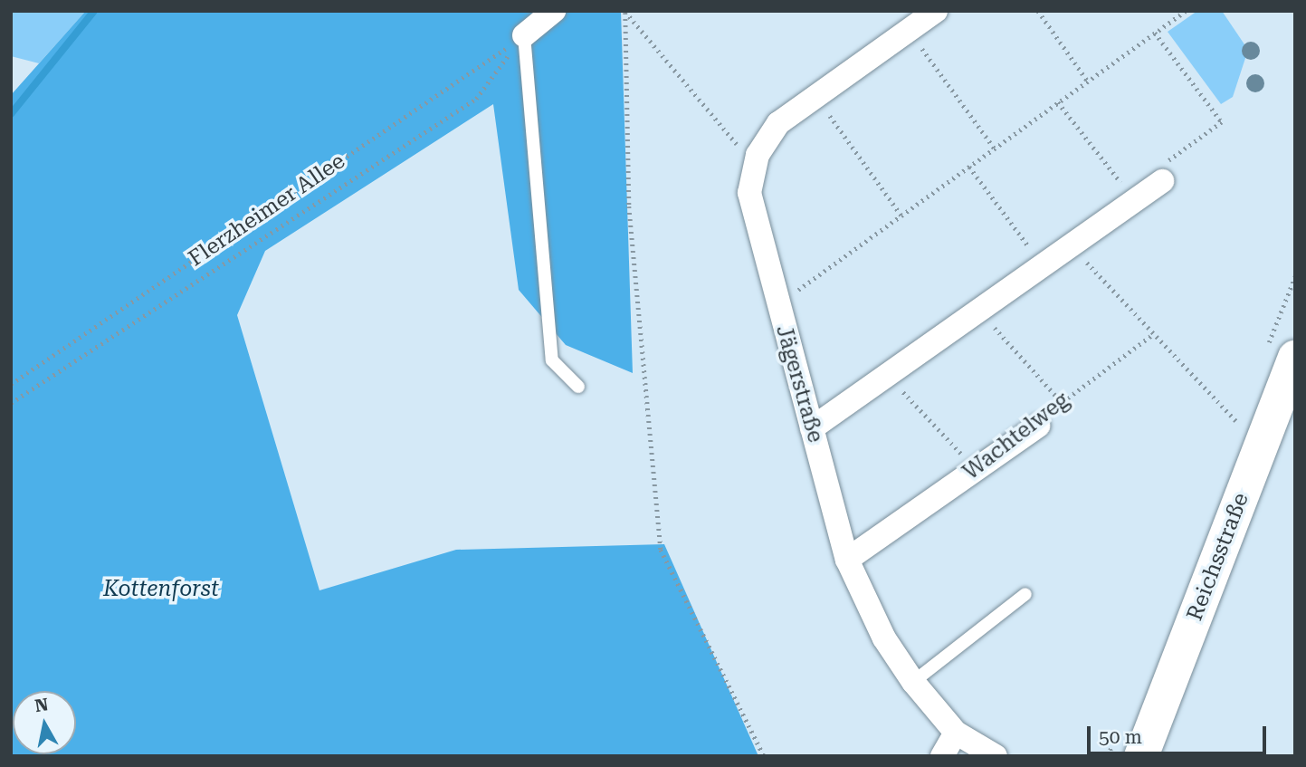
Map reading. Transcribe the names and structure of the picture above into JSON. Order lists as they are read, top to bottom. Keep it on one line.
{"streets":{"main road":["Reichsstraße"],"street":["Jägerstraße","Wachtelweg"],"path":["Flerzheimer Allee"]},"crossings":[["Jägerstraße","Wachtelweg"]],"parks":["Kottenforst"],"scale_bar":"50 m","north":"top"}
